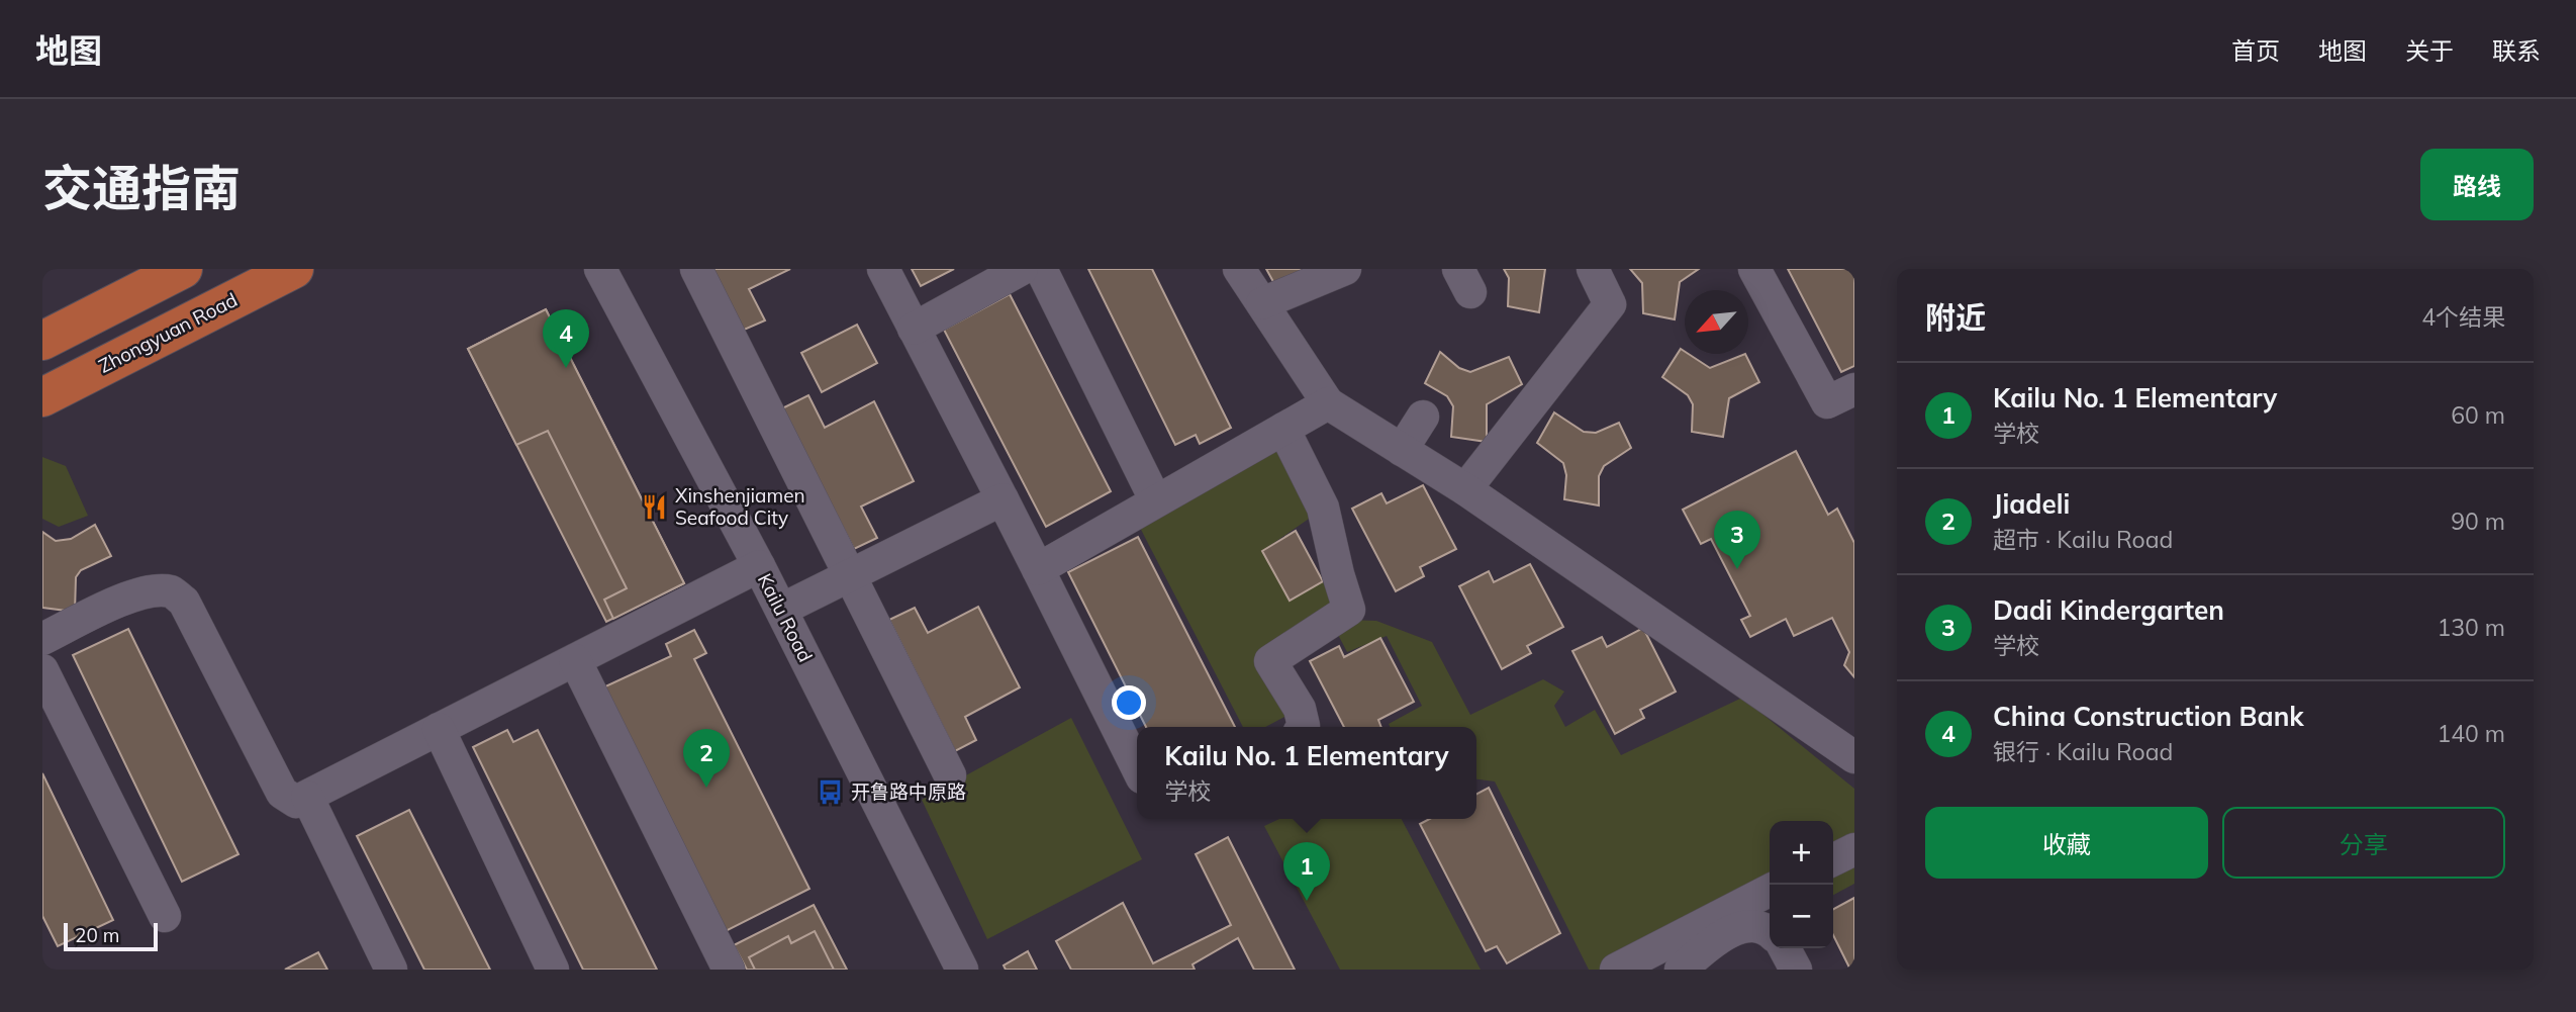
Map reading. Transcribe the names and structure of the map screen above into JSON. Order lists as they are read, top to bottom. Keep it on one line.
{"streets":{"main road":["Zhongyuan Road"],"street":["Kailu Road"]},"places":{"restaurant":["Xinshenjiamen Seafood City"],"bus stop":["开鲁路中原路"]},"scale_bar":"20 m","north":"bottom left","page":{"header":"地图","nav":["首页","地图","关于","联系"],"title":"交通指南","buttons":["路线",["收藏","分享"]],"heading":["附近","4个结果"],"pins":["4","3","2","1"],"list":[{"mark":"1","name":"Kailu No. 1 Elementary","note":"学校","value":"60 m"},{"mark":"2","name":"Jiadeli","note":"超市 · Kailu Road","value":"90 m"},{"mark":"3","name":"Dadi Kindergarten","note":"学校","value":"130 m"},{"mark":"4","name":"China Construction Bank","note":"银行 · Kailu Road","value":"140 m"}],"popup":["Kailu No. 1 Elementary","学校"],"map_buttons":["+","−"],"scale":"20 m"}}
